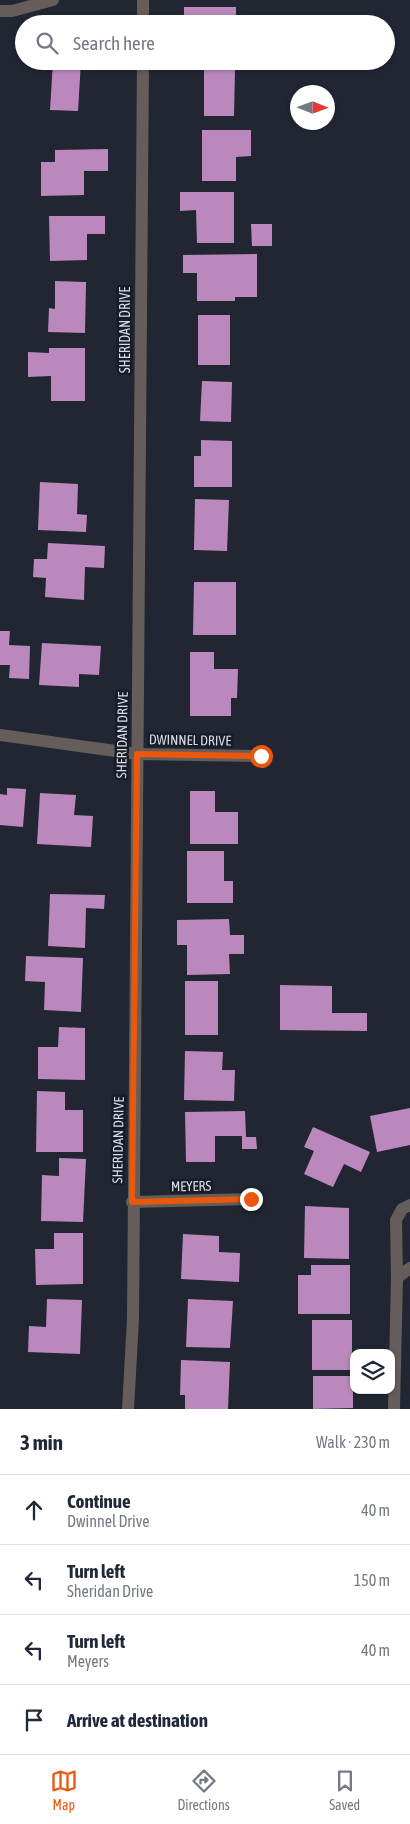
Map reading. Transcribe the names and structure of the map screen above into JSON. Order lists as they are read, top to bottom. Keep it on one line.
{"streets":{"street":["SHERIDAN DRIVE","DWINNEL DRIVE","MEYERS"]},"crossings":[["SHERIDAN DRIVE","DWINNEL DRIVE"],["SHERIDAN DRIVE","MEYERS"]],"north":"right","page":{"search":"Search here","heading":["3 min","Walk · 230 m"],"list":[["Continue","Dwinnel Drive","40 m"],["Turn left","Sheridan Drive","150 m"],["Turn left","Meyers","40 m"],"Arrive at destination"],"nav":["Map","Directions","Saved"]}}
